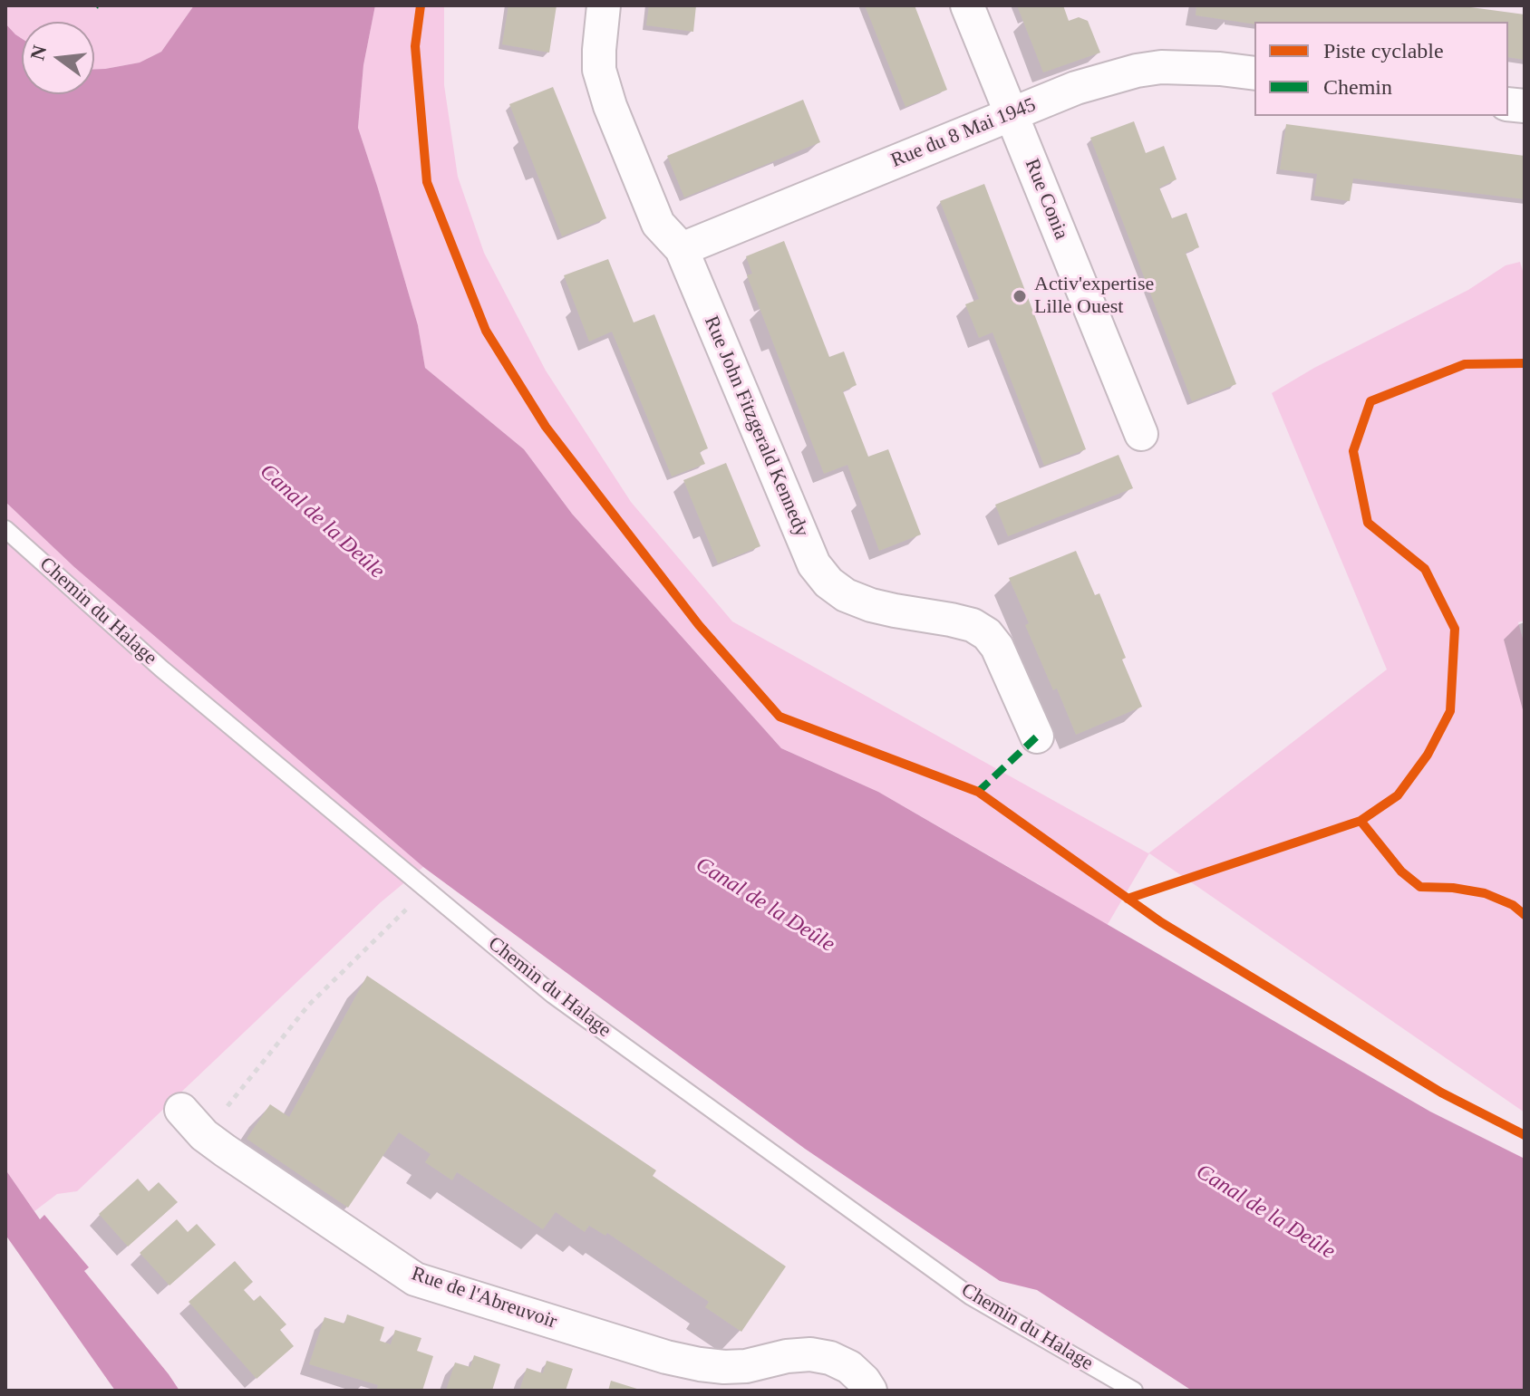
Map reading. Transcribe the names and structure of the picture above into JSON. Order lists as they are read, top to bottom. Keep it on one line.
{"streets":{"street":["Rue du 8 Mai 1945","Rue Conia","Rue John Fitzgerald Kennedy","Rue de l'Abreuvoir"],"lane":["Chemin du Halage"]},"crossings":[["Rue du 8 Mai 1945","Rue Conia"],["Rue du 8 Mai 1945","Rue John Fitzgerald Kennedy"]],"water":["Canal de la Deûle"],"places":["Activ'expertise Lille Ouest"],"legend":["Piste cyclable","Chemin"],"north":"left"}
